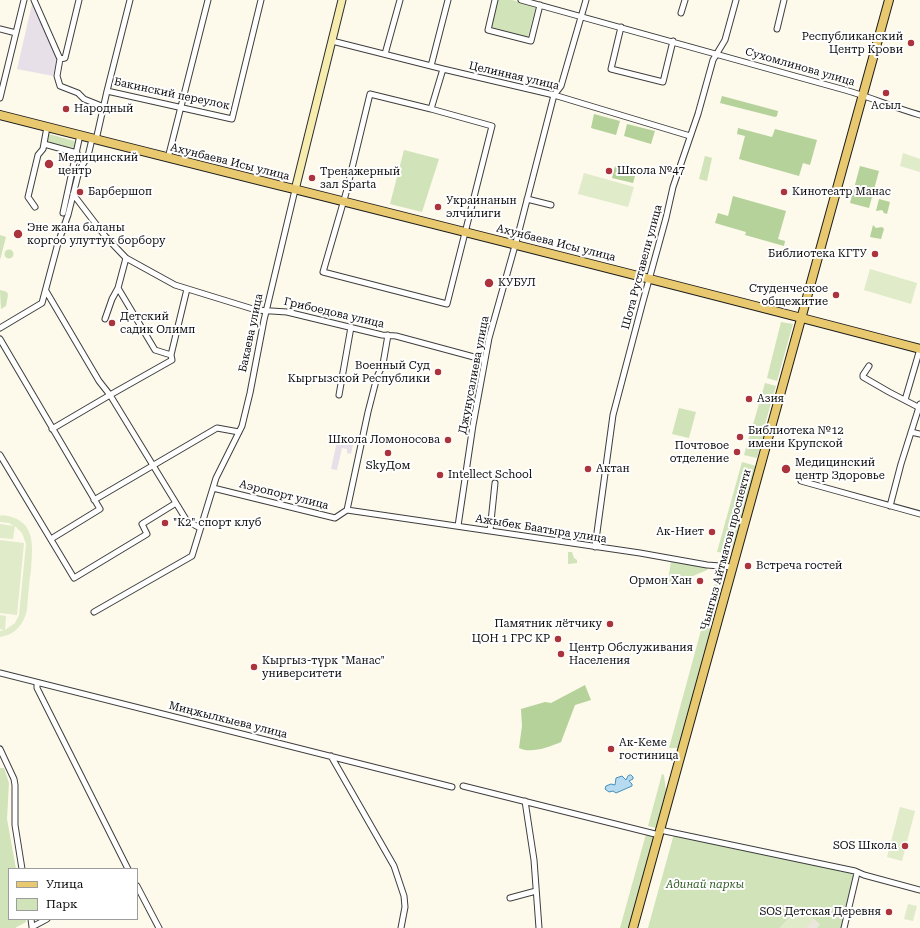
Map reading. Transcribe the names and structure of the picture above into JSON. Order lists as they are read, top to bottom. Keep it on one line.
{"streets":{"main road":["Ахунбаева Исы улица","Бакаева улица","Чынгыз Айтматов проспекти"],"street":["Сухомлинова улица","Целинная улица","Бакинский переулок","Шота Руставели улица","Грибоедова улица","Джунусалиева улица","Аэропорт улица","Ажыбек Баатыра улица","Миңжылкыева улица"]},"crossings":[["Сухомлинова улица","Шота Руставели улица"],["Сухомлинова улица","Джунусалиева улица"],["Сухомлинова улица","Чынгыз Айтматов проспекти"],["Целинная улица","Шота Руставели улица"],["Целинная улица","Бакаева улица"],["Целинная улица","Джунусалиева улица"],["Бакинский переулок","Ахунбаева Исы улица"],["Бакинский переулок","Грибоедова улица"],["Ахунбаева Исы улица","Шота Руставели улица"],["Ахунбаева Исы улица","Бакаева улица"],["Ахунбаева Исы улица","Джунусалиева улица"],["Ахунбаева Исы улица","Чынгыз Айтматов проспекти"],["Шота Руставели улица","Ажыбек Баатыра улица"],["Грибоедова улица","Бакаева улица"],["Грибоедова улица","Джунусалиева улица"],["Бакаева улица","Аэропорт улица"],["Джунусалиева улица","Ажыбек Баатыра улица"],["Аэропорт улица","Ажыбек Баатыра улица"],["Ажыбек Баатыра улица","Чынгыз Айтматов проспекти"]],"parks":["Адинай паркы"],"places":["Республиканский Центр Крови","Асыл","Народный","Медицинский центр","Школа №47","Тренажерный зал Sparta","Барбершоп","Кинотеатр Манас","Украинанын элчилиги","Эне жана баланы коргоо улуттук борбору","Библиотека КГТУ","КУБУЛ","Студенческое общежитие","Детский садик Олимп","Военный Суд Кыргызской Республики","Азия","Библиотека №12 имени Крупской","Школа Ломоносова","Почтовое отделение","SkyДом","Актан","Медицинский центр Здоровье","Intellect School","\"К2\" спорт клуб","Ак-Ниет","Встреча гостей","Ормон Хан","Памятник лётчику","ЦОН 1 ГРС КР","Центр Обслуживания Населения","Кыргыз-түрк \"Манас\" университети","Ак-Кеме гостиница","SOS Школа","SOS Детская Деревня"],"legend":["Улица","Парк"]}
